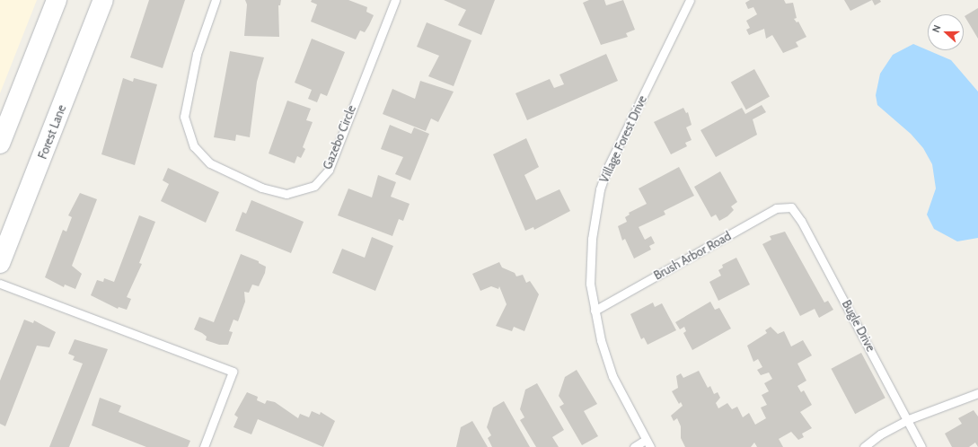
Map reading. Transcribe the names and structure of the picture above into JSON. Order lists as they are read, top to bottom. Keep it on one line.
{"streets":{"main road":["Forest Lane"],"lane":["Gazebo Circle","Village Forest Drive","Brush Arbor Road","Bugle Drive"]},"crossings":[["Village Forest Drive","Brush Arbor Road"],["Brush Arbor Road","Bugle Drive"]],"north":"left"}
